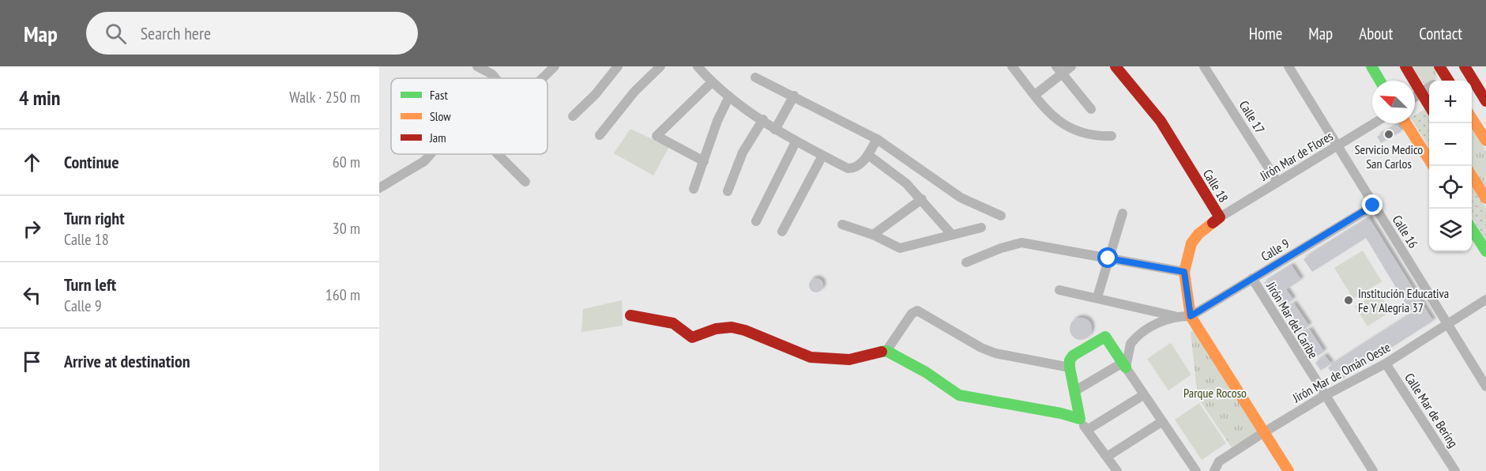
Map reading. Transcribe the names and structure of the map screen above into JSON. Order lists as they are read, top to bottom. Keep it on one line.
{"streets":{"street":["Calle 17","Jirón Mar de Flores","Calle 18","Calle 16","Calle 9","Jirón Mar del Caribe","Jirón Mar de Omán Oeste","Calle Mar de Bering"]},"crossings":[["Calle 17","Jirón Mar de Flores"],["Jirón Mar de Flores","Calle 18"],["Jirón Mar de Flores","Calle 16"],["Calle 18","Calle 9"],["Calle 18","Jirón Mar de Omán Oeste"],["Calle 16","Calle 9"],["Calle 16","Jirón Mar de Omán Oeste"],["Calle 9","Jirón Mar del Caribe"],["Jirón Mar del Caribe","Jirón Mar de Omán Oeste"],["Jirón Mar de Omán Oeste","Calle Mar de Bering"]],"parks":["Parque Rocoso"],"places":["Servicio Medico San Carlos","Institución Educativa Fe Y Alegria 37"],"legend":["Fast","Slow","Jam"],"north":"top left","page":{"header":"Map","search":"Search here","nav":["Home","Map","About","Contact"],"heading":["4 min","Walk · 250 m"],"map_buttons":["+","−"],"list":[["Continue","60 m"],["Turn right","Calle 18","30 m"],["Turn left","Calle 9","160 m"],"Arrive at destination"]}}
